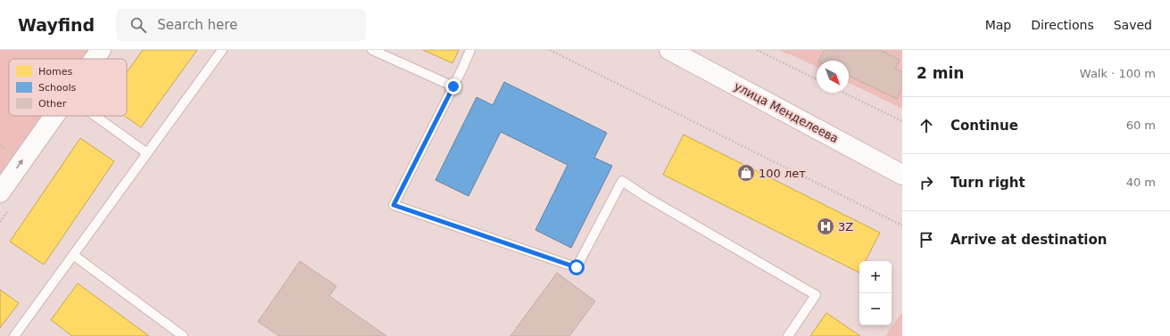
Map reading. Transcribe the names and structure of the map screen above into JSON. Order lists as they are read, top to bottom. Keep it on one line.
{"streets":{"main road":["улица Менделеева"]},"places":{"shop":["100 лет"],"hospital":["3Z"]},"legend":["Homes","Schools","Other"],"north":"bottom right","page":{"header":"Wayfind","search":"Search here","nav":["Map","Directions","Saved"],"heading":["2 min","Walk · 100 m"],"list":[["Continue","60 m"],["Turn right","40 m"],"Arrive at destination"],"map_buttons":["+","−"]}}
